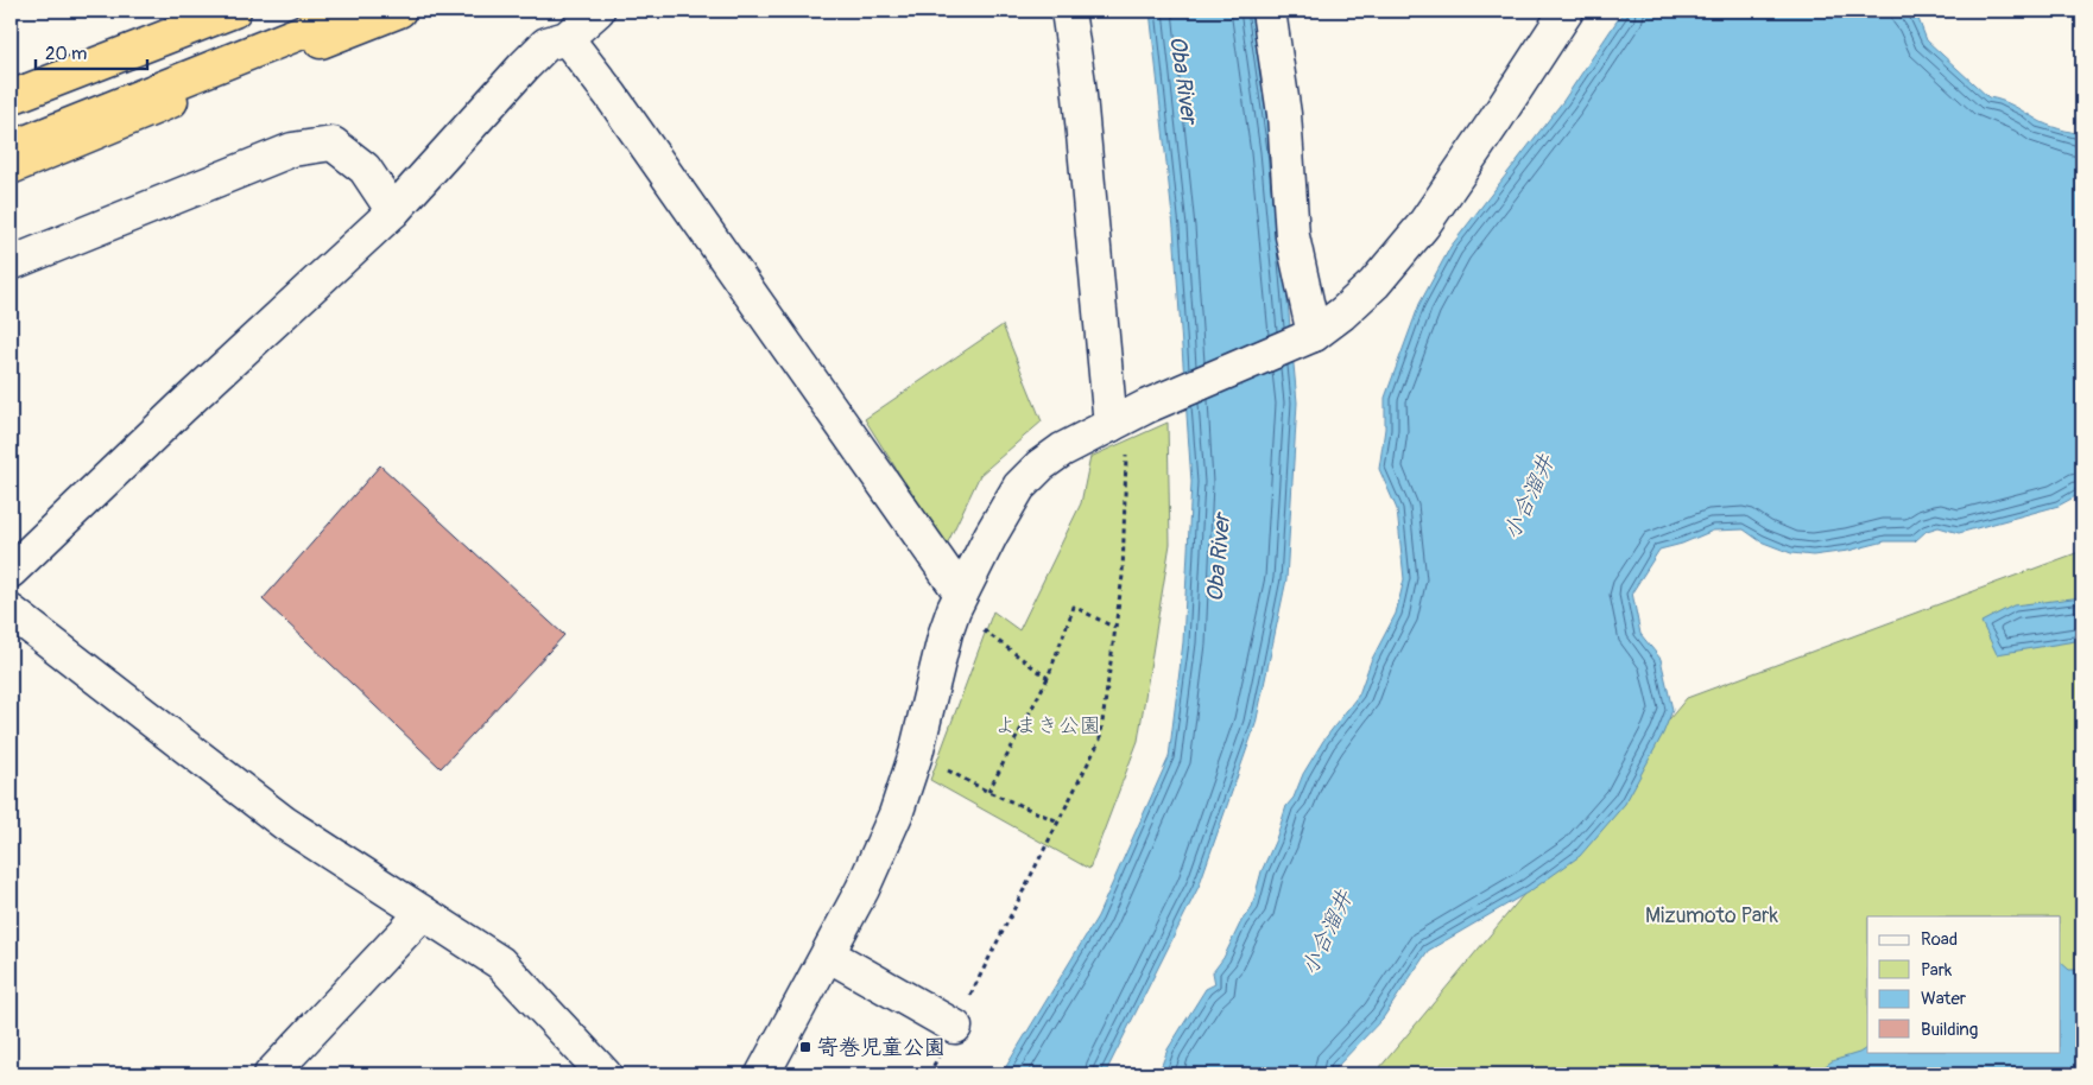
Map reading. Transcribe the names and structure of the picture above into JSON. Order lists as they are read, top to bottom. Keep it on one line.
{"water":["Oba River","小合溜井"],"parks":["よまき公園","Mizumoto Park"],"places":{"transit":["寄巻児童公園"]},"legend":["Road","Park","Water","Building"],"scale_bar":"20 m"}
